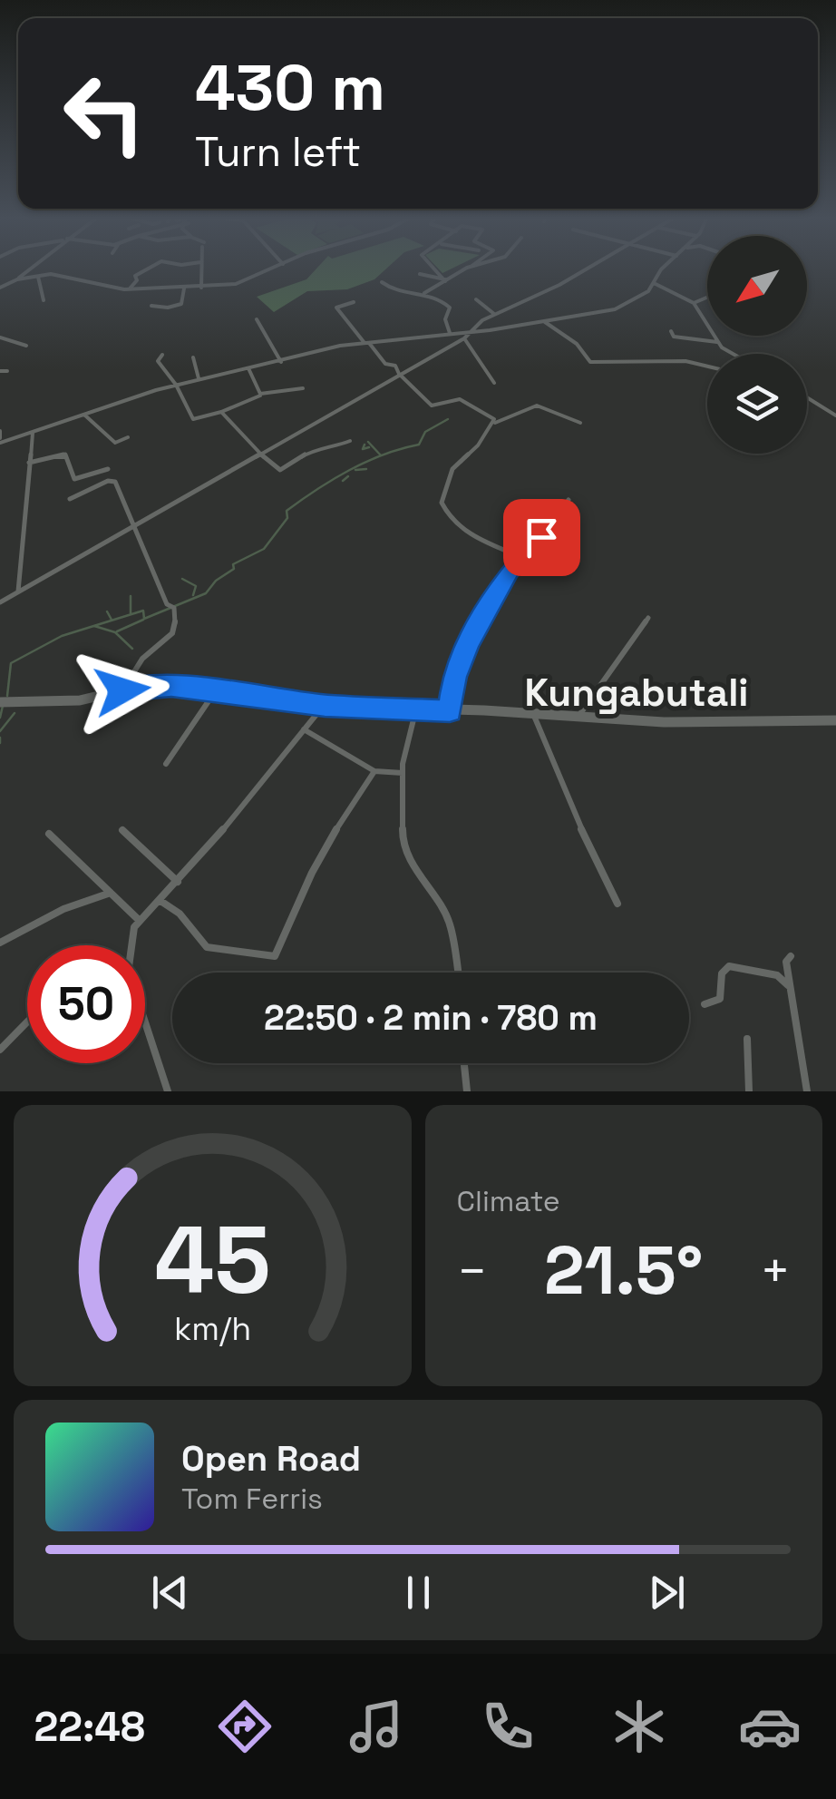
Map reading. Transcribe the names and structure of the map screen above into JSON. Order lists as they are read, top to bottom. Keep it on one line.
{"districts":["Kungabutali"],"north":"bottom left","page":{"turn":["430 m","Turn left"],"limit":"50","trip":"22:50 · 2 min · 780 m","tile":"Climate","heat":["−","21.5°","+"],"song":["Open Road","Tom Ferris"],"tabs":"22:48","gauge":["45","km/h"]}}
